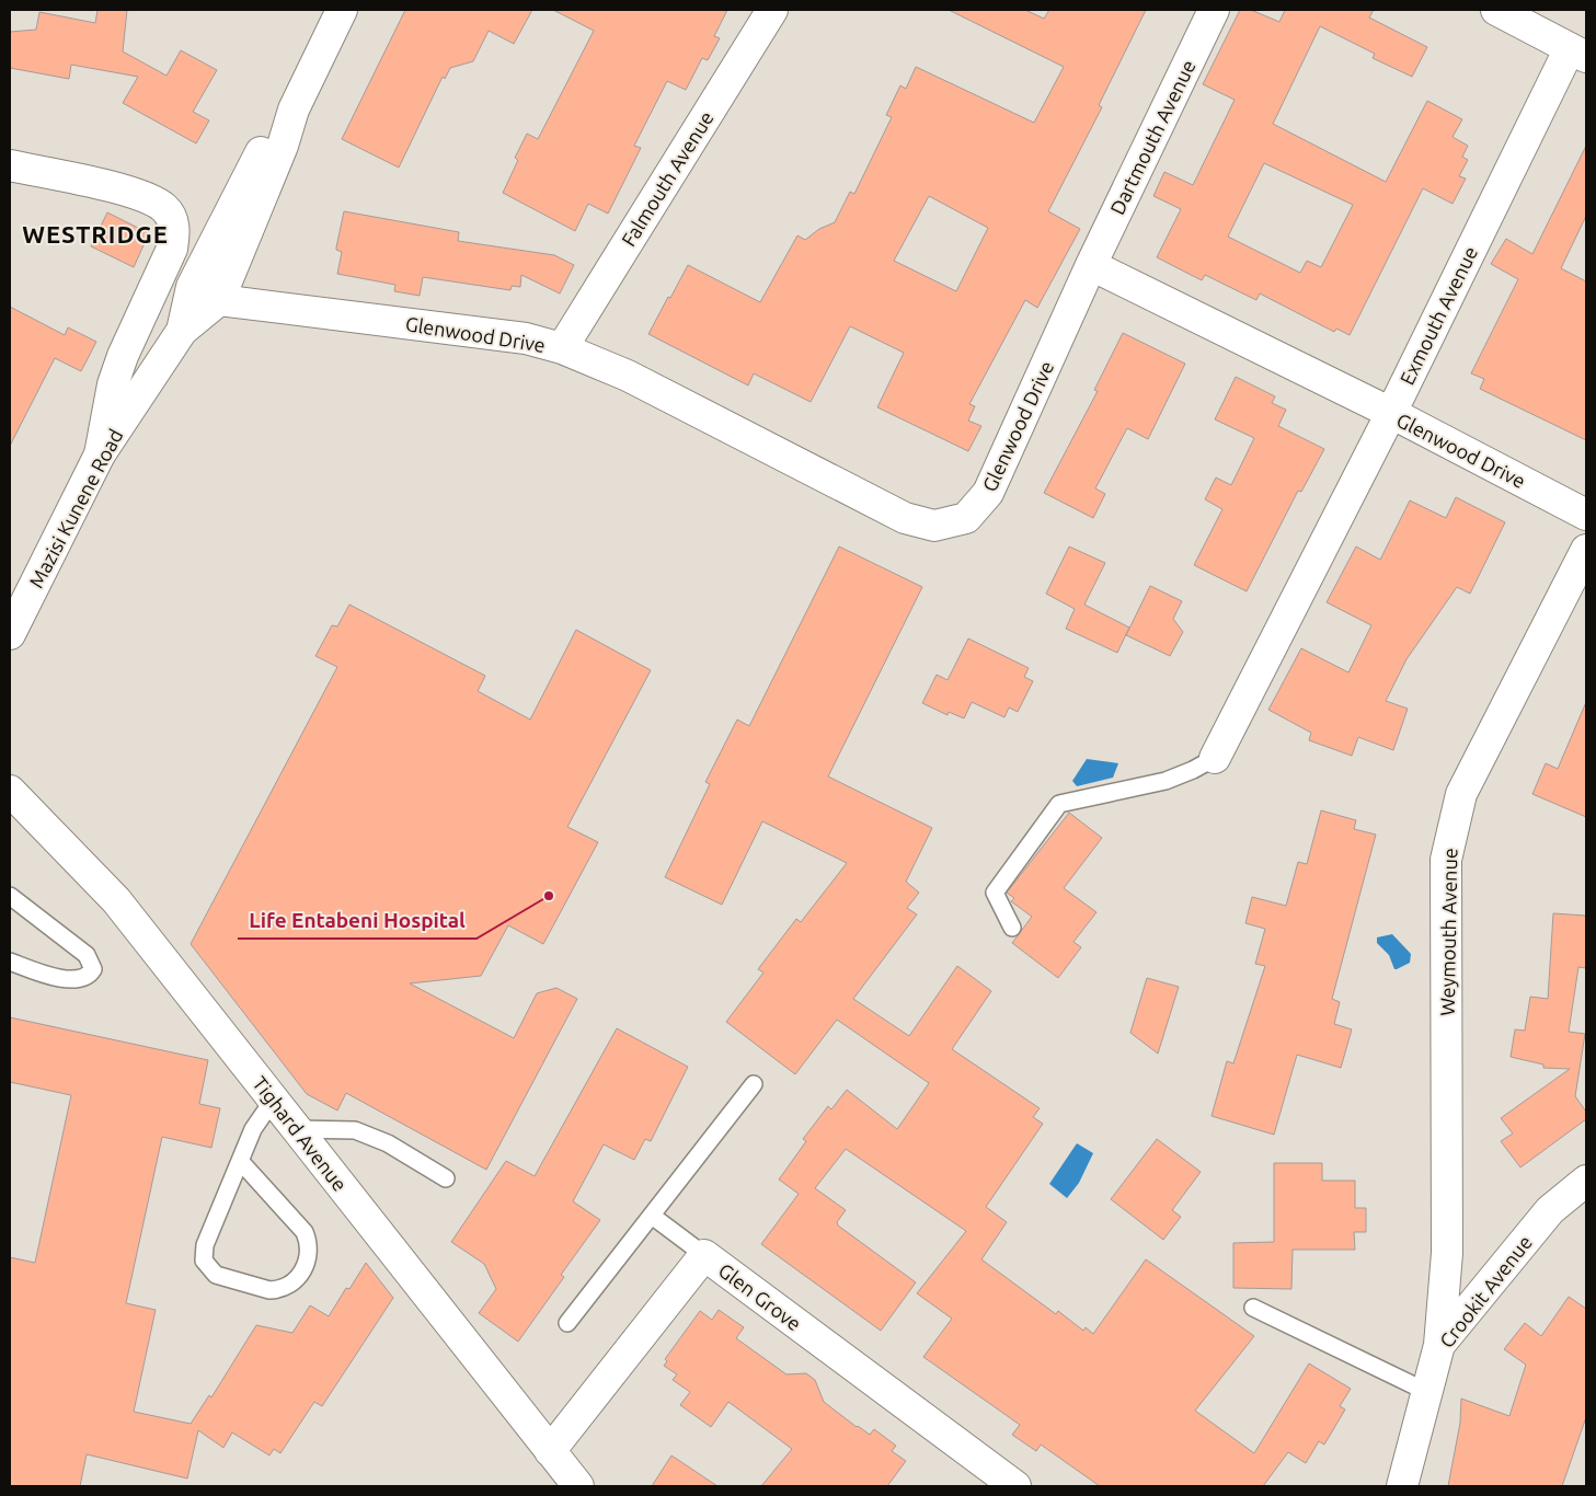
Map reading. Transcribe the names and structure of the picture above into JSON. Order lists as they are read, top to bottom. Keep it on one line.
{"streets":{"street":["Dartmouth Avenue","Falmouth Avenue","Exmouth Avenue","Glenwood Drive","Mazisi Kunene Road","Weymouth Avenue","Tighard Avenue","Crookit Avenue","Glen Grove"]},"crossings":[["Dartmouth Avenue","Glenwood Drive"],["Falmouth Avenue","Glenwood Drive"],["Exmouth Avenue","Glenwood Drive"],["Glenwood Drive","Mazisi Kunene Road"],["Weymouth Avenue","Crookit Avenue"],["Tighard Avenue","Glen Grove"]],"districts":["WESTRIDGE"],"places":["Life Entabeni Hospital"]}
